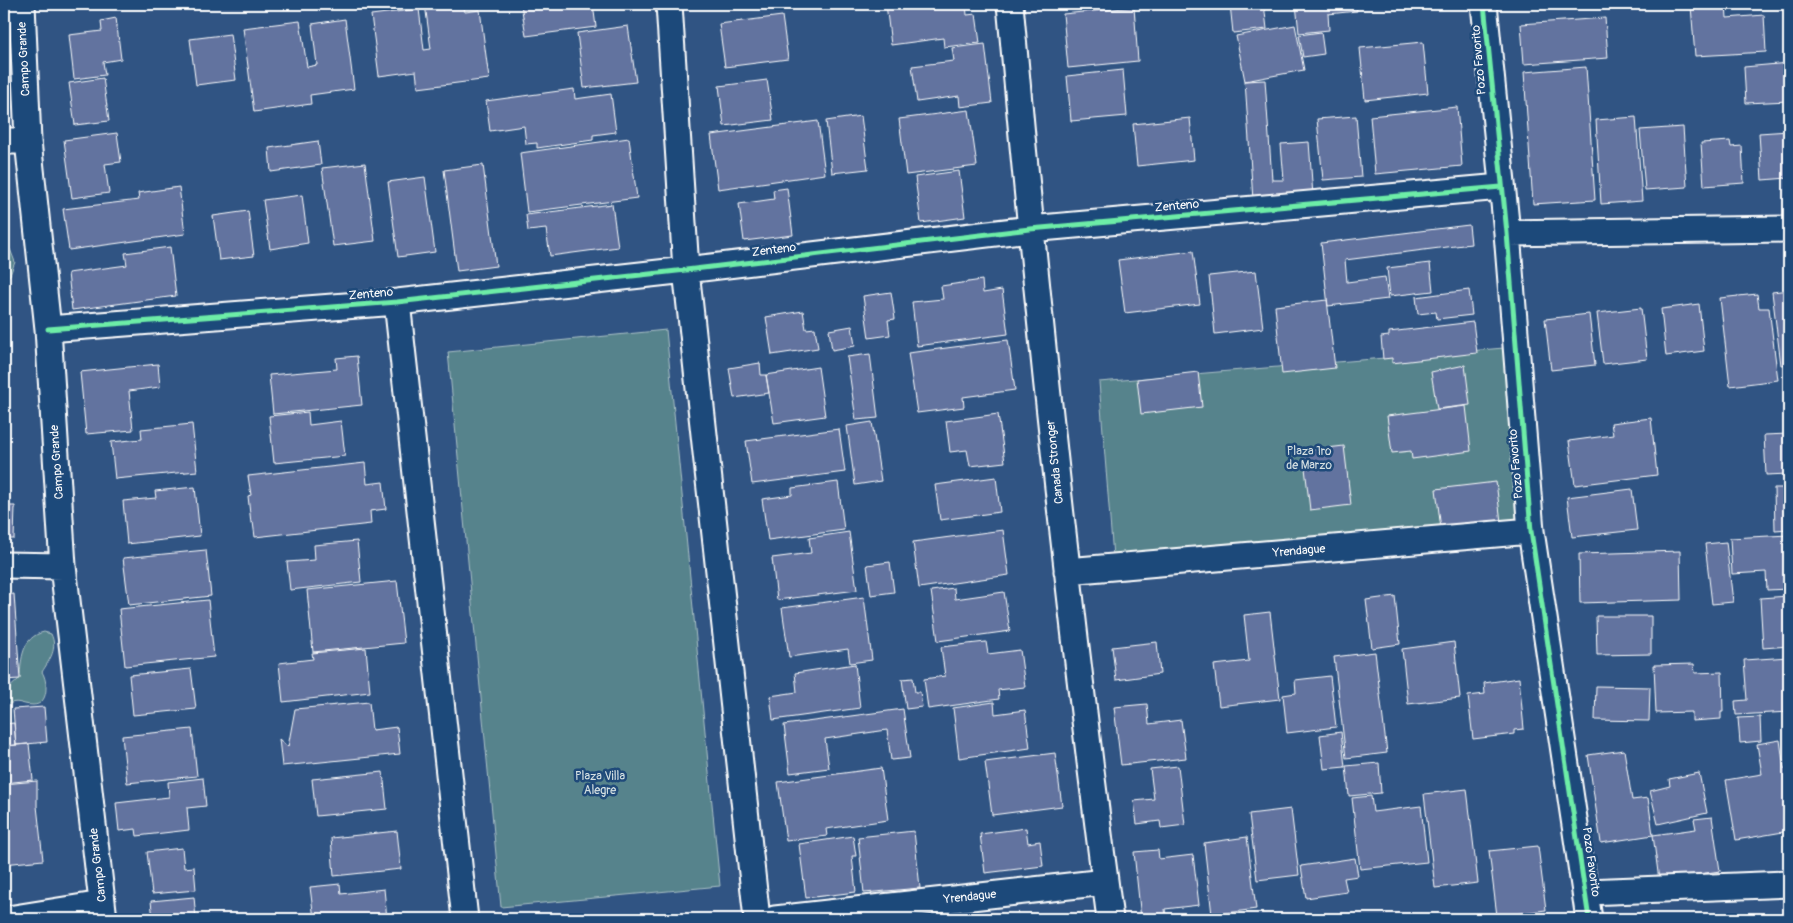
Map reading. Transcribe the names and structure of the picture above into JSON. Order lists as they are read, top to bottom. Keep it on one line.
{"streets":{"street":["Campo Grande","Pozo Favorito","Zenteno","Canada Stronger","Yrendague"]},"crossings":[["Campo Grande","Zenteno"],["Pozo Favorito","Zenteno"],["Pozo Favorito","Yrendague"],["Zenteno","Canada Stronger"],["Canada Stronger","Yrendague"]],"parks":["Plaza 1ro de Marzo","Plaza Villa Alegre"]}
